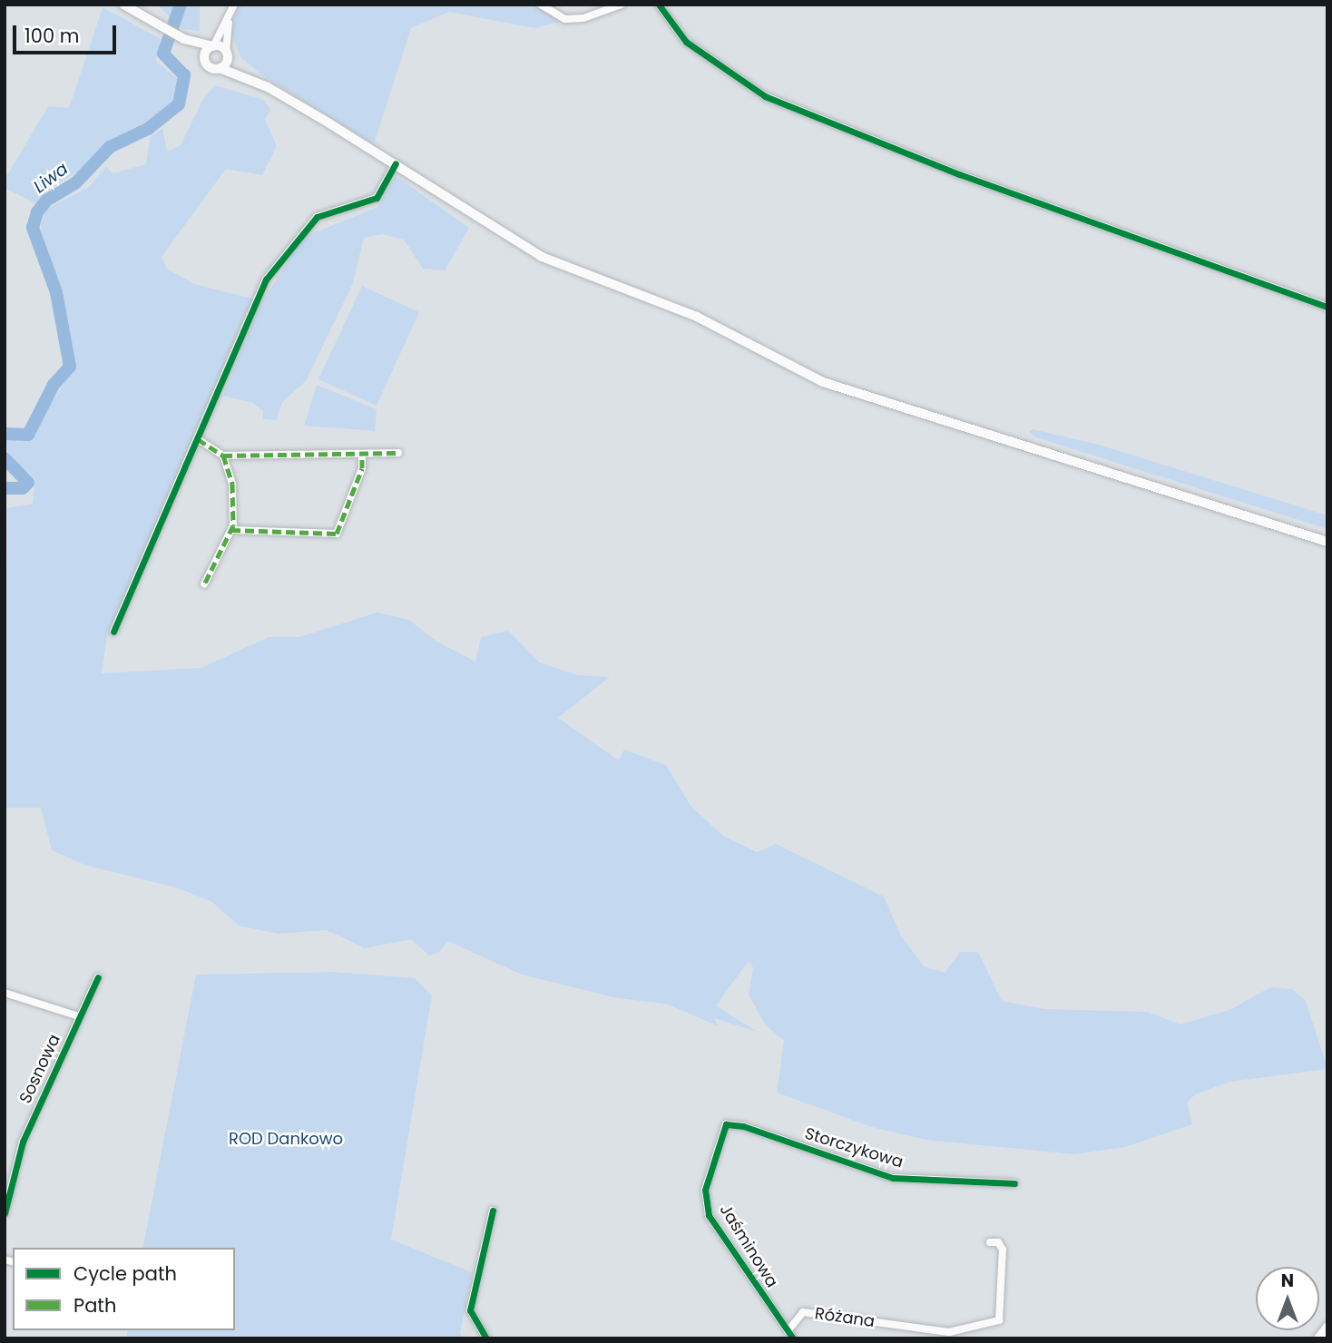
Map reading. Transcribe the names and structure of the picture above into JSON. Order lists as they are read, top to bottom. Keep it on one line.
{"streets":{"street":["Sosnowa","Storczykowa","Jaśminowa","Różana"]},"crossings":[["Storczykowa","Jaśminowa"],["Jaśminowa","Różana"]],"water":["Liwa"],"parks":["ROD Dankowo"],"legend":["Cycle path","Path"],"scale_bar":"100 m","north":"top"}
